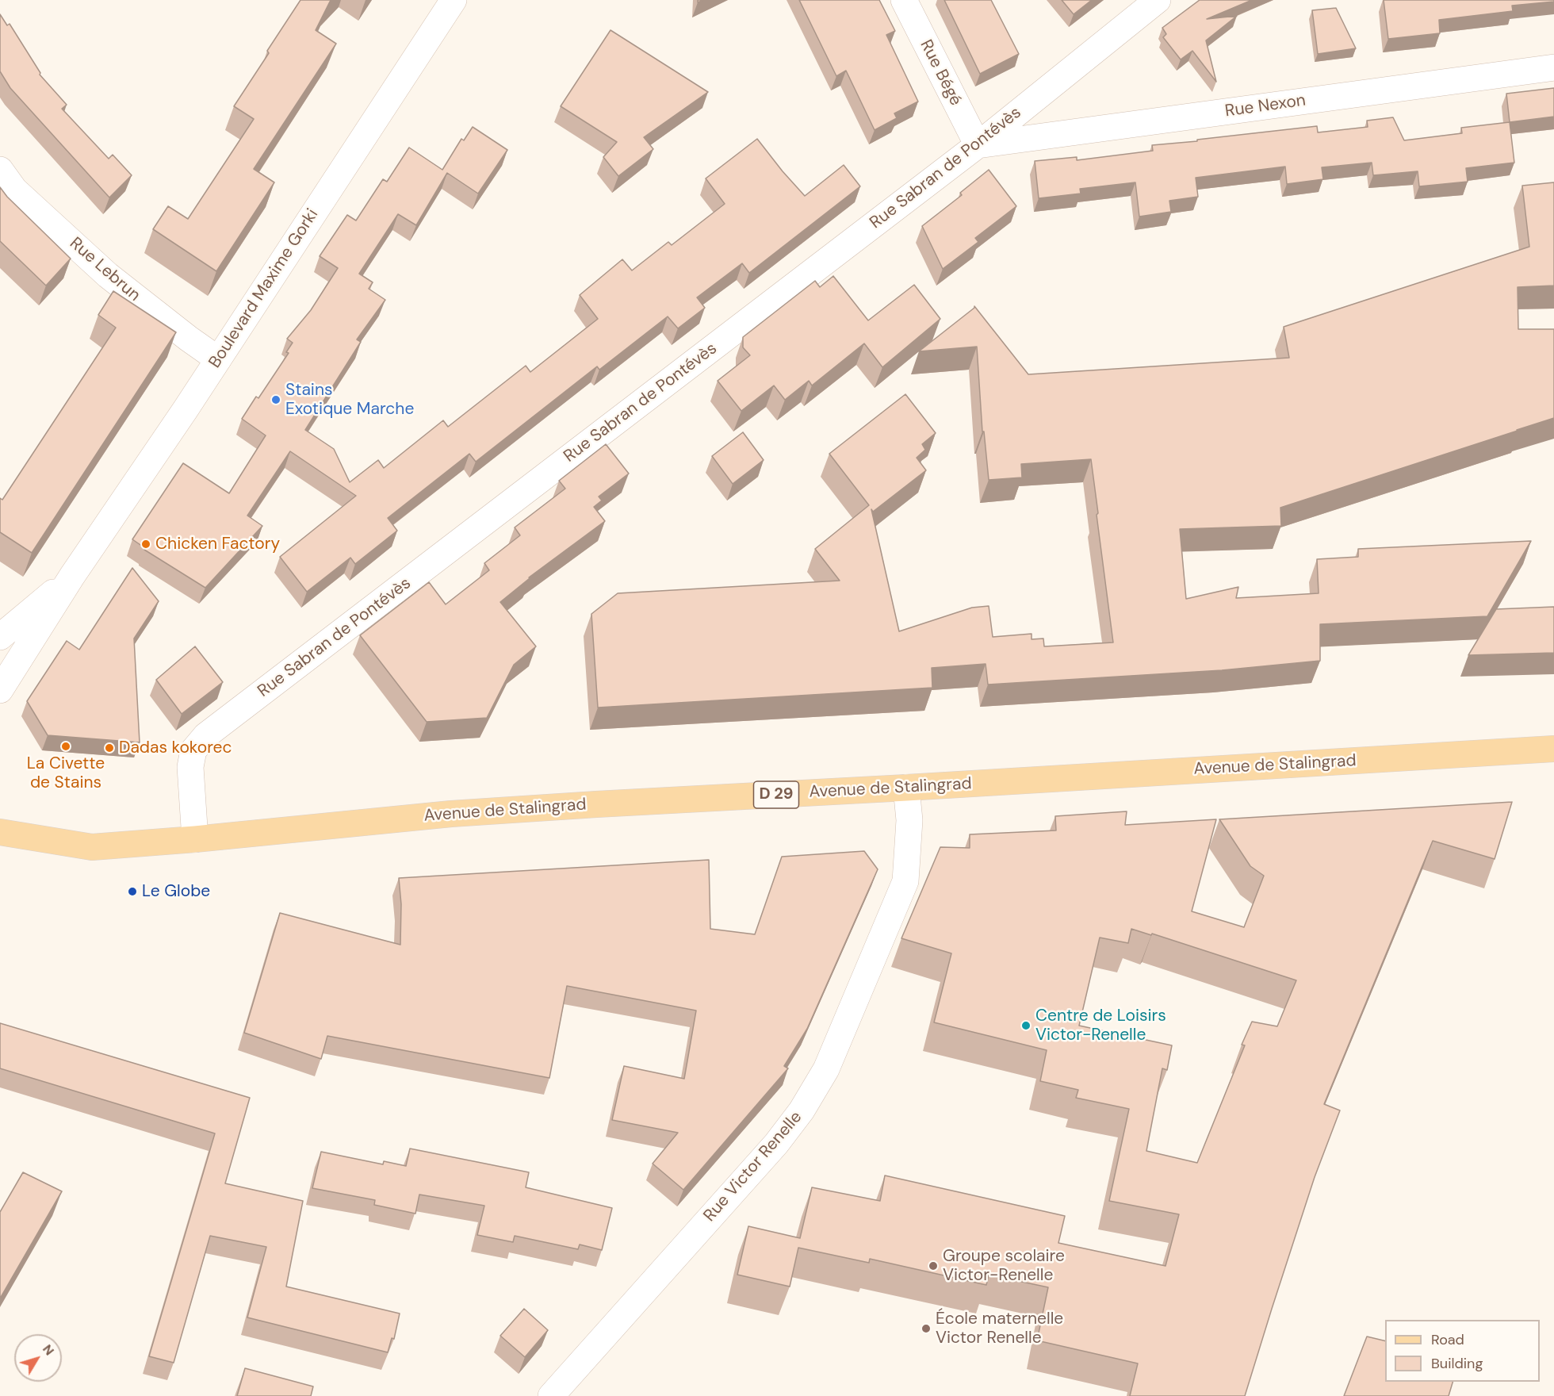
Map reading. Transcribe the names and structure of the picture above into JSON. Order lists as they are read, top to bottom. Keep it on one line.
{"streets":{"main road":["Avenue de Stalingrad","D 29"],"street":["Rue Bégé","Rue Nexon","Rue Sabran de Pontévès","Rue Lebrun","Boulevard Maxime Gorki","Rue Victor Renelle"]},"crossings":[["Rue Bégé","Rue Nexon"],["Rue Bégé","Rue Sabran de Pontévès"],["Rue Nexon","Rue Sabran de Pontévès"],["Rue Sabran de Pontévès","Avenue de Stalingrad"],["Rue Lebrun","Boulevard Maxime Gorki"],["Avenue de Stalingrad","Rue Victor Renelle"]],"places":["Stains Exotique Marche","Chicken Factory","La Civette de Stains","Dadas kokorec","Le Globe","Centre de Loisirs Victor-Renelle","Groupe scolaire Victor-Renelle","École maternelle Victor Renelle"],"legend":["Road","Building"],"north":"top right"}
